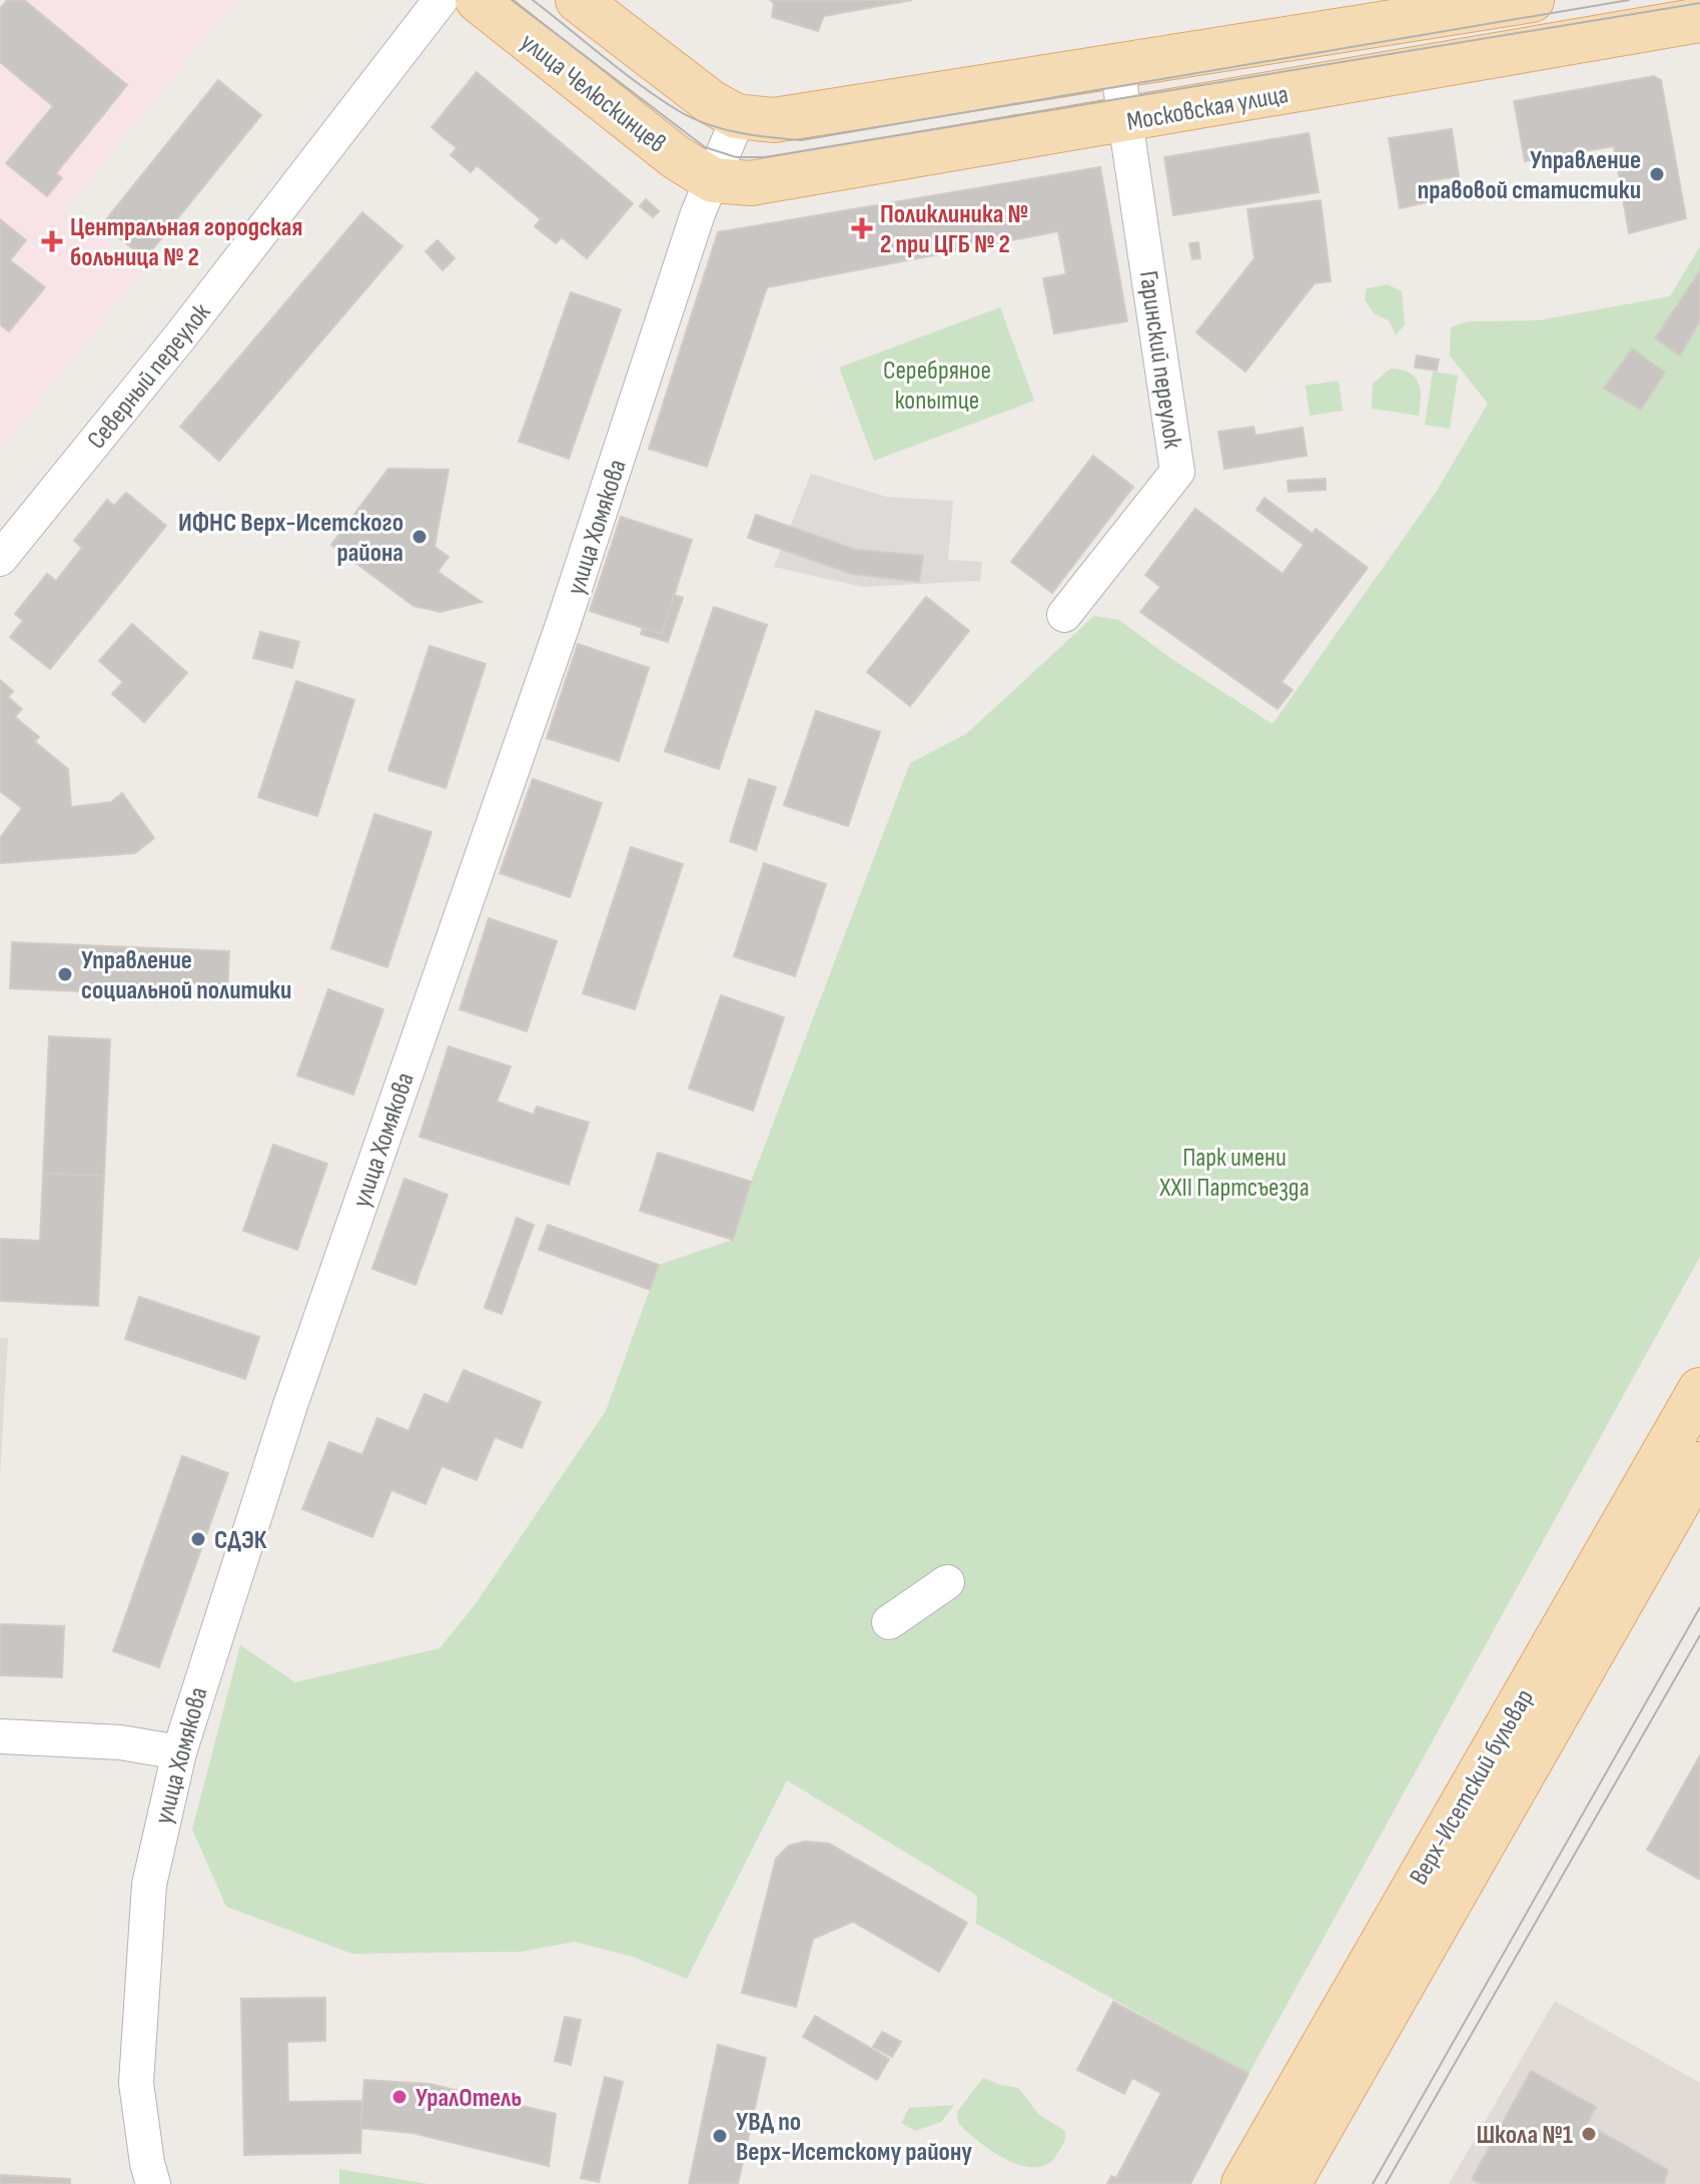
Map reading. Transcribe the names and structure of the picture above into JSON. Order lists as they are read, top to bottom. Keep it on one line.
{"streets":{"main road":["улица Челюскинцев","Московская улица","Верх-Исетский бульвар"],"street":["Гаринский переулок","Северный переулок","улица Хомякова"]},"crossings":[["улица Челюскинцев","Московская улица"],["улица Челюскинцев","улица Хомякова"],["Московская улица","Гаринский переулок"],["Московская улица","улица Хомякова"]],"parks":["Серебряное копытце","Парк имени XXII Партсъезда"],"places":{"other":["Управление правовой статистики","ИФНС Верх-Исетского района","Управление социальной политики","СДЭК","УралОтель","Школа №1","УВД по Верх-Исетскому району"],"health":["Поликлиника № 2 при ЦГБ № 2","Центральная городская больница № 2"]}}
